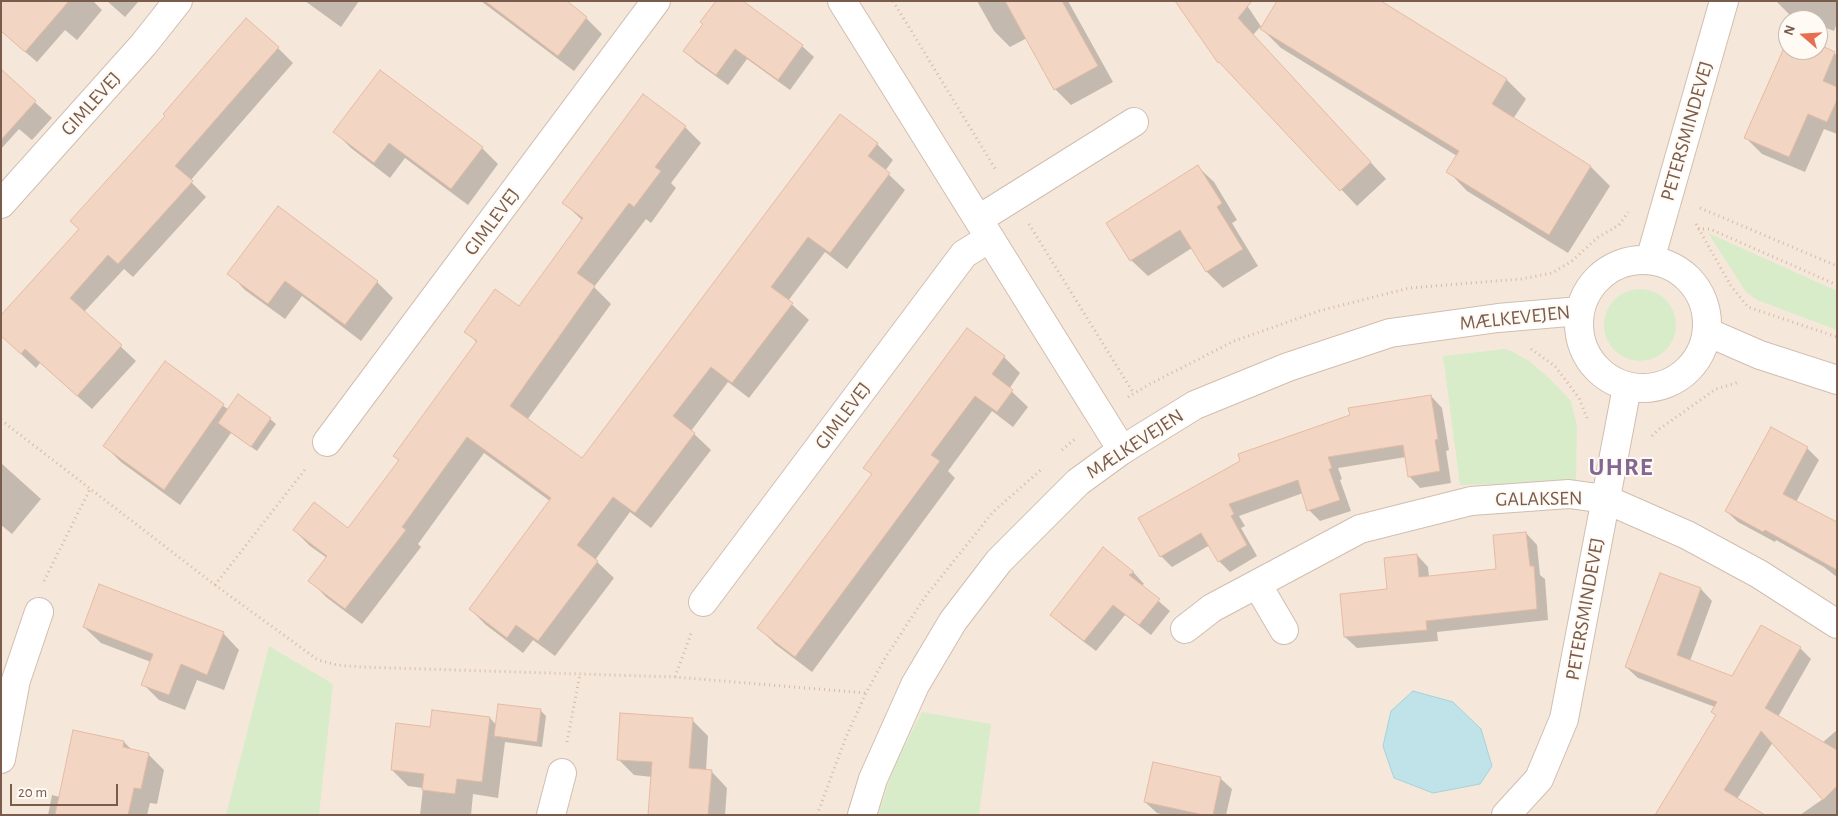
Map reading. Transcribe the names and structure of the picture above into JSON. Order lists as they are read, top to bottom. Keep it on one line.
{"streets":{"street":["GIMLEVEJ","PETERSMINDEVEJ","MÆLKEVEJEN","GALAKSEN"]},"crossings":[["PETERSMINDEVEJ","MÆLKEVEJEN"],["PETERSMINDEVEJ","GALAKSEN"]],"districts":["UHRE"],"scale_bar":"20 m","north":"left"}
